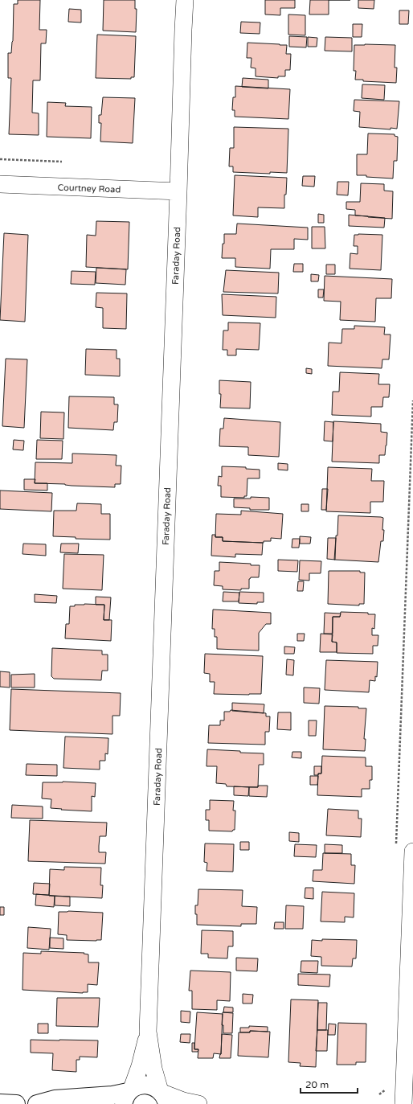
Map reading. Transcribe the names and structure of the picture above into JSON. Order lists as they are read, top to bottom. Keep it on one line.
{"streets":{"street":["Courtney Road","Faraday Road"]},"crossings":[["Courtney Road","Faraday Road"]],"scale_bar":"20 m"}
